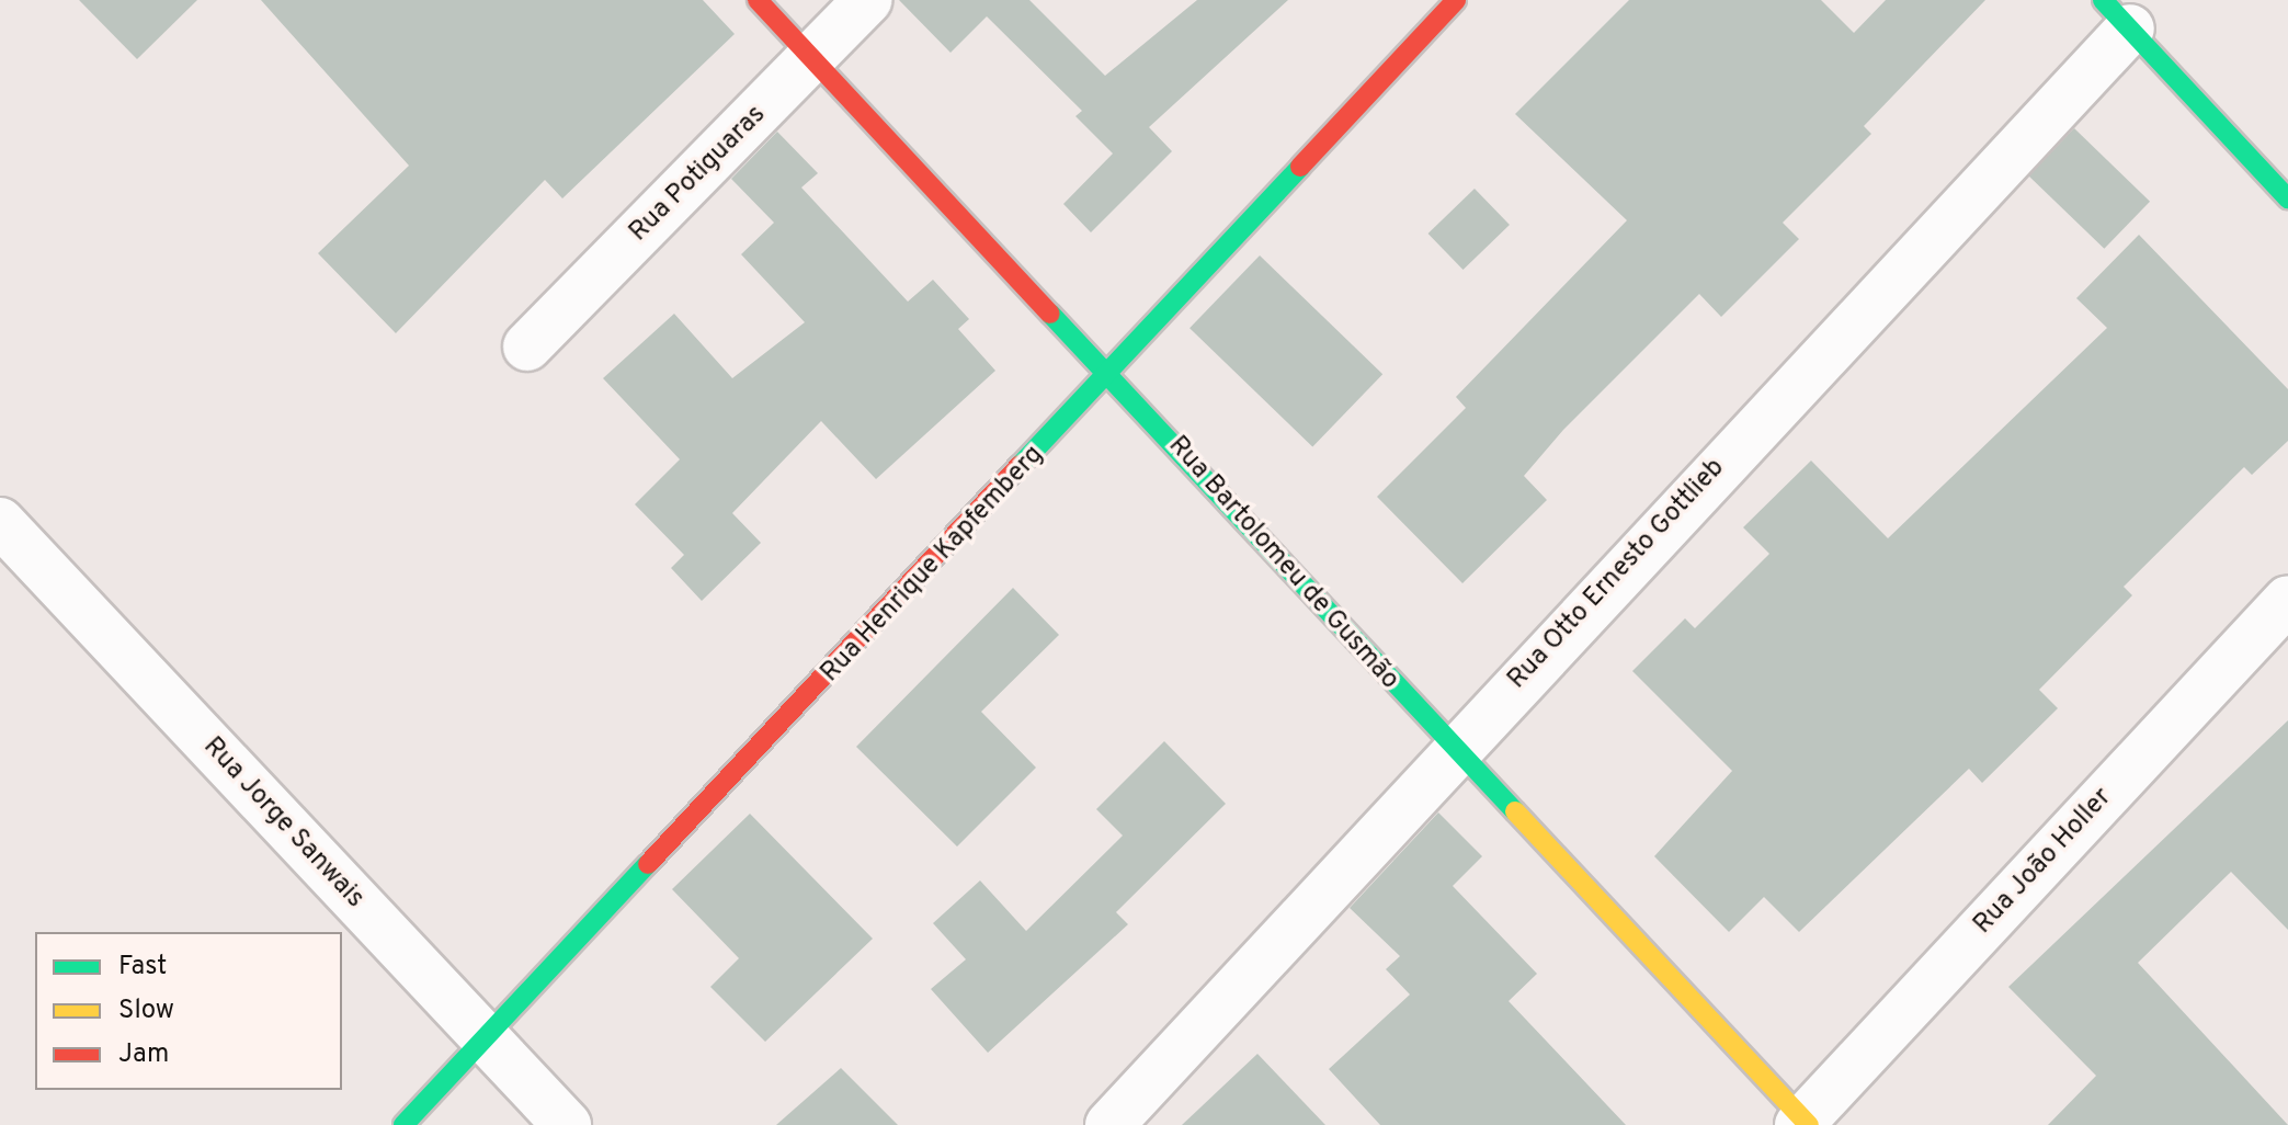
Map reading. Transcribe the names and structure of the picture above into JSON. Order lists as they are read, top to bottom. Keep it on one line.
{"streets":{"street":["Rua Potiguaras","Rua Bartolomeu de Gusmão","Rua Henrique Kapfemberg","Rua Otto Ernesto Gottlieb","Rua Jorge Sanwais","Rua João Holler"]},"crossings":[["Rua Potiguaras","Rua Bartolomeu de Gusmão"],["Rua Bartolomeu de Gusmão","Rua Henrique Kapfemberg"],["Rua Bartolomeu de Gusmão","Rua Otto Ernesto Gottlieb"],["Rua Bartolomeu de Gusmão","Rua João Holler"],["Rua Henrique Kapfemberg","Rua Jorge Sanwais"]],"legend":["Fast","Slow","Jam"]}
